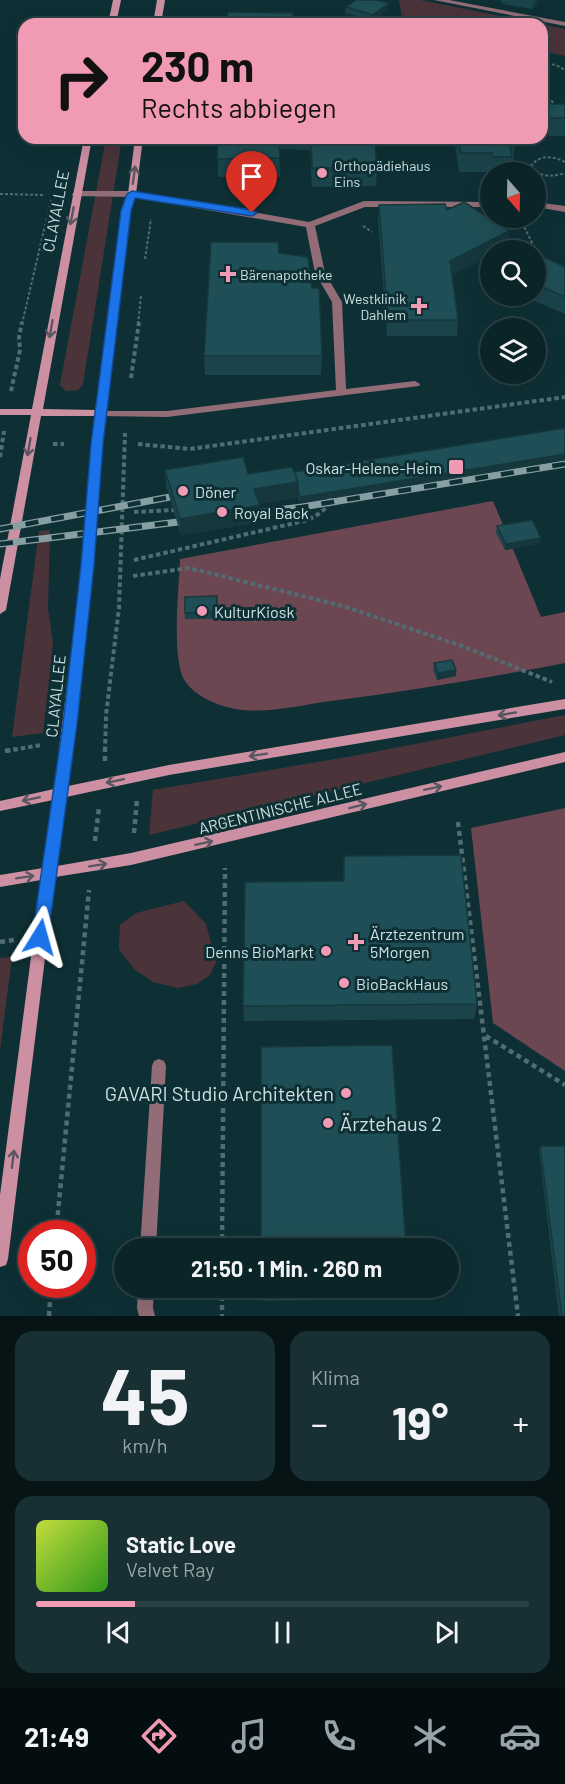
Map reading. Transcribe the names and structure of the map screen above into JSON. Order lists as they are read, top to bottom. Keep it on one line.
{"streets":{"main road":["CLAYALLEE","ARGENTINISCHE ALLEE"]},"crossings":[["CLAYALLEE","ARGENTINISCHE ALLEE"]],"places":{"other":["Orthopädiehaus Eins","Döner","Royal Back","KulturKiosk","Denns BioMarkt","BioBackHaus","GAVARI Studio Architekten","Ärztehaus 2"],"health":["Bärenapotheke","Westklinik Dahlem","Ärztezentrum 5Morgen"],"transit":["Oskar-Helene-Heim"]},"north":"bottom","page":{"turn":["230 m","Rechts abbiegen"],"limit":"50","trip":"21:50 · 1 Min. · 260 m","tile":[["45","km/h"],"Klima"],"heat":["−","19°","+"],"song":["Static Love","Velvet Ray"],"tabs":"21:49"}}
